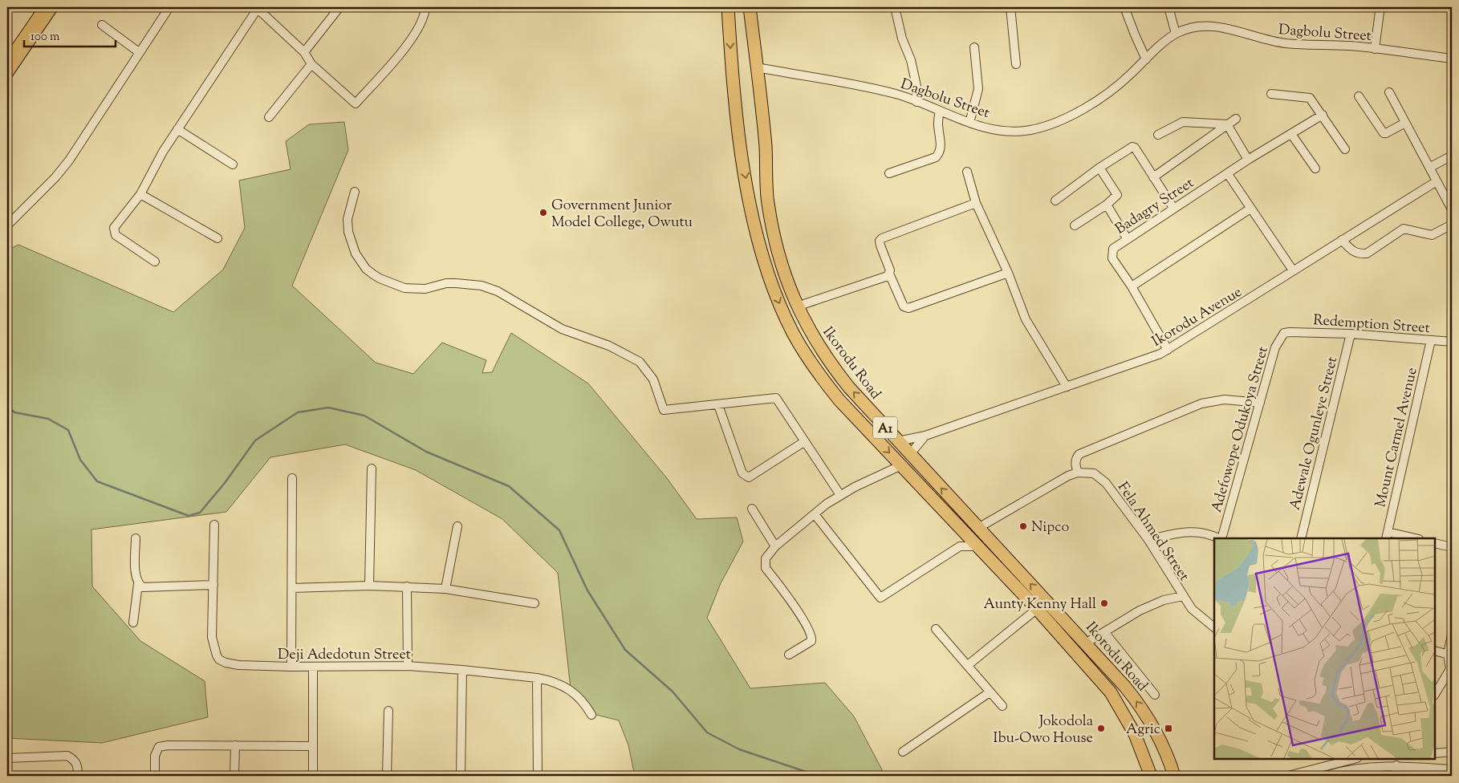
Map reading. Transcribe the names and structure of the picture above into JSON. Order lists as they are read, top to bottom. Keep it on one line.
{"streets":{"highway":["Ikorodu Road","A1"],"street":["Dagbolu Street","Badagry Street","Ikorodu Avenue","Redemption Street","Adefowope Odukoya Street","Adewale Ogunleye Street","Mount Carmel Avenue","Fela Ahmed Street","Deji Adedotun Street"]},"crossings":[["Dagbolu Street","Ikorodu Road"],["Badagry Street","Ikorodu Avenue"],["Ikorodu Avenue","Ikorodu Road"],["Redemption Street","Adefowope Odukoya Street"],["Redemption Street","Adewale Ogunleye Street"],["Redemption Street","Mount Carmel Avenue"]],"places":{"other":["Government Junior Model College, Owutu","Nipco","Aunty Kenny Hall","Jokodola Ibu-Owo House"],"transit":["Agric"]},"scale_bar":"100 m"}
